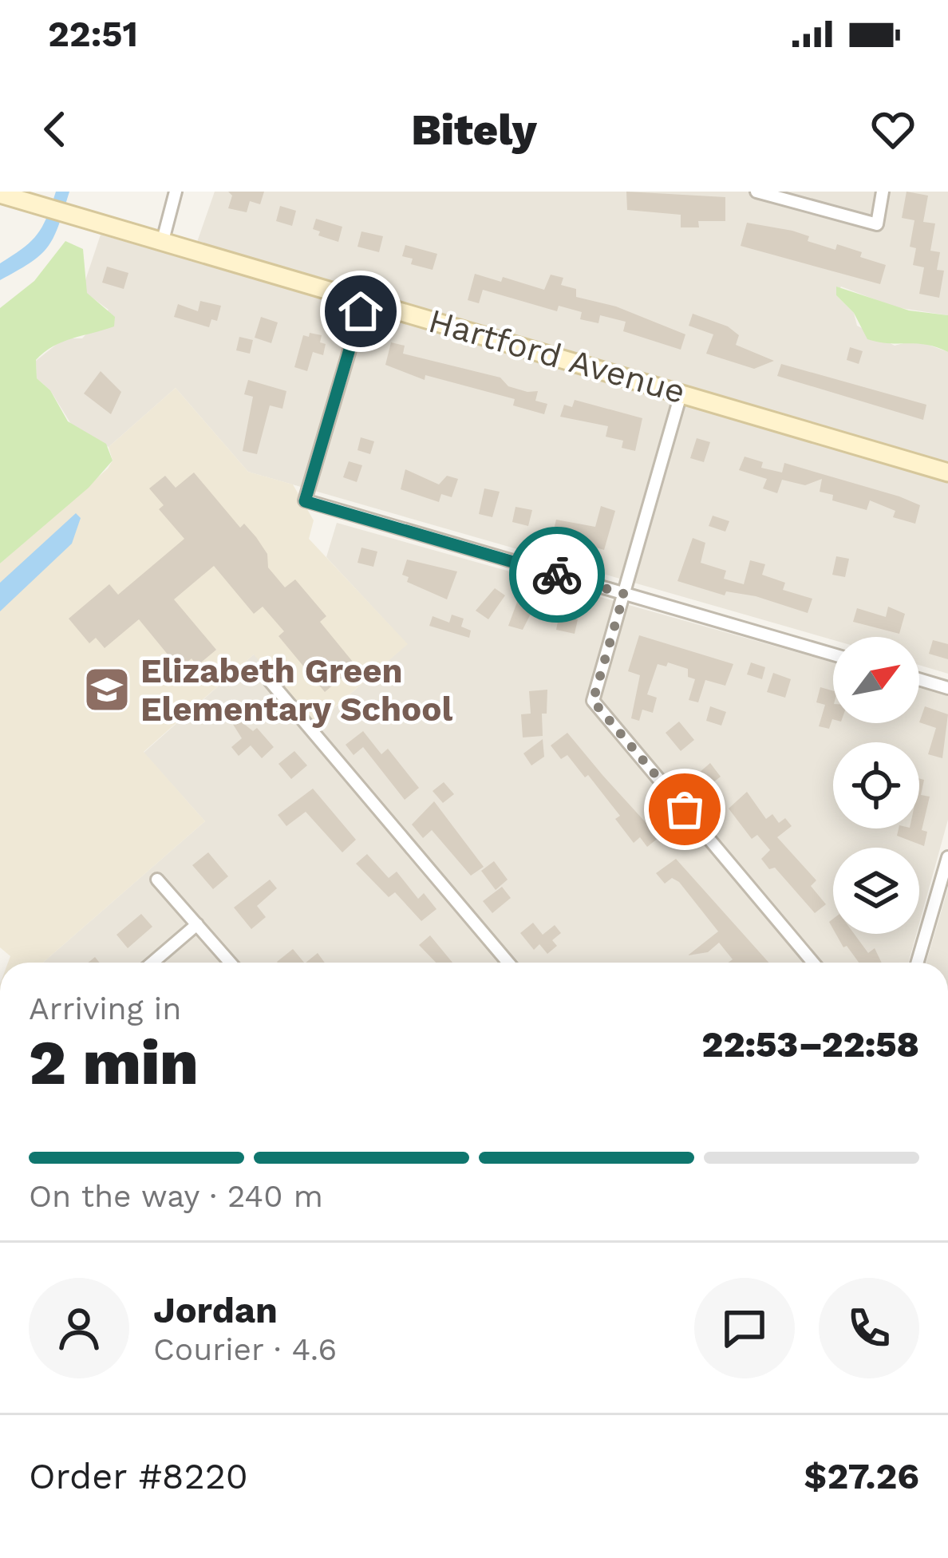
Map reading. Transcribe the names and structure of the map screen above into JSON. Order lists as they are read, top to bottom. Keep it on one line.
{"streets":{"main road":["Hartford Avenue"]},"places":{"school or university":["Elizabeth Green Elementary School"]},"north":"top right","page":{"status":"22:51","header":"Bitely","heading":["2 min","Arriving in","22:53–22:58"],"panel":["Jordan","Courier · 4.6","Order #8220","$27.26"],"bar":"On the way · 240 m"}}
